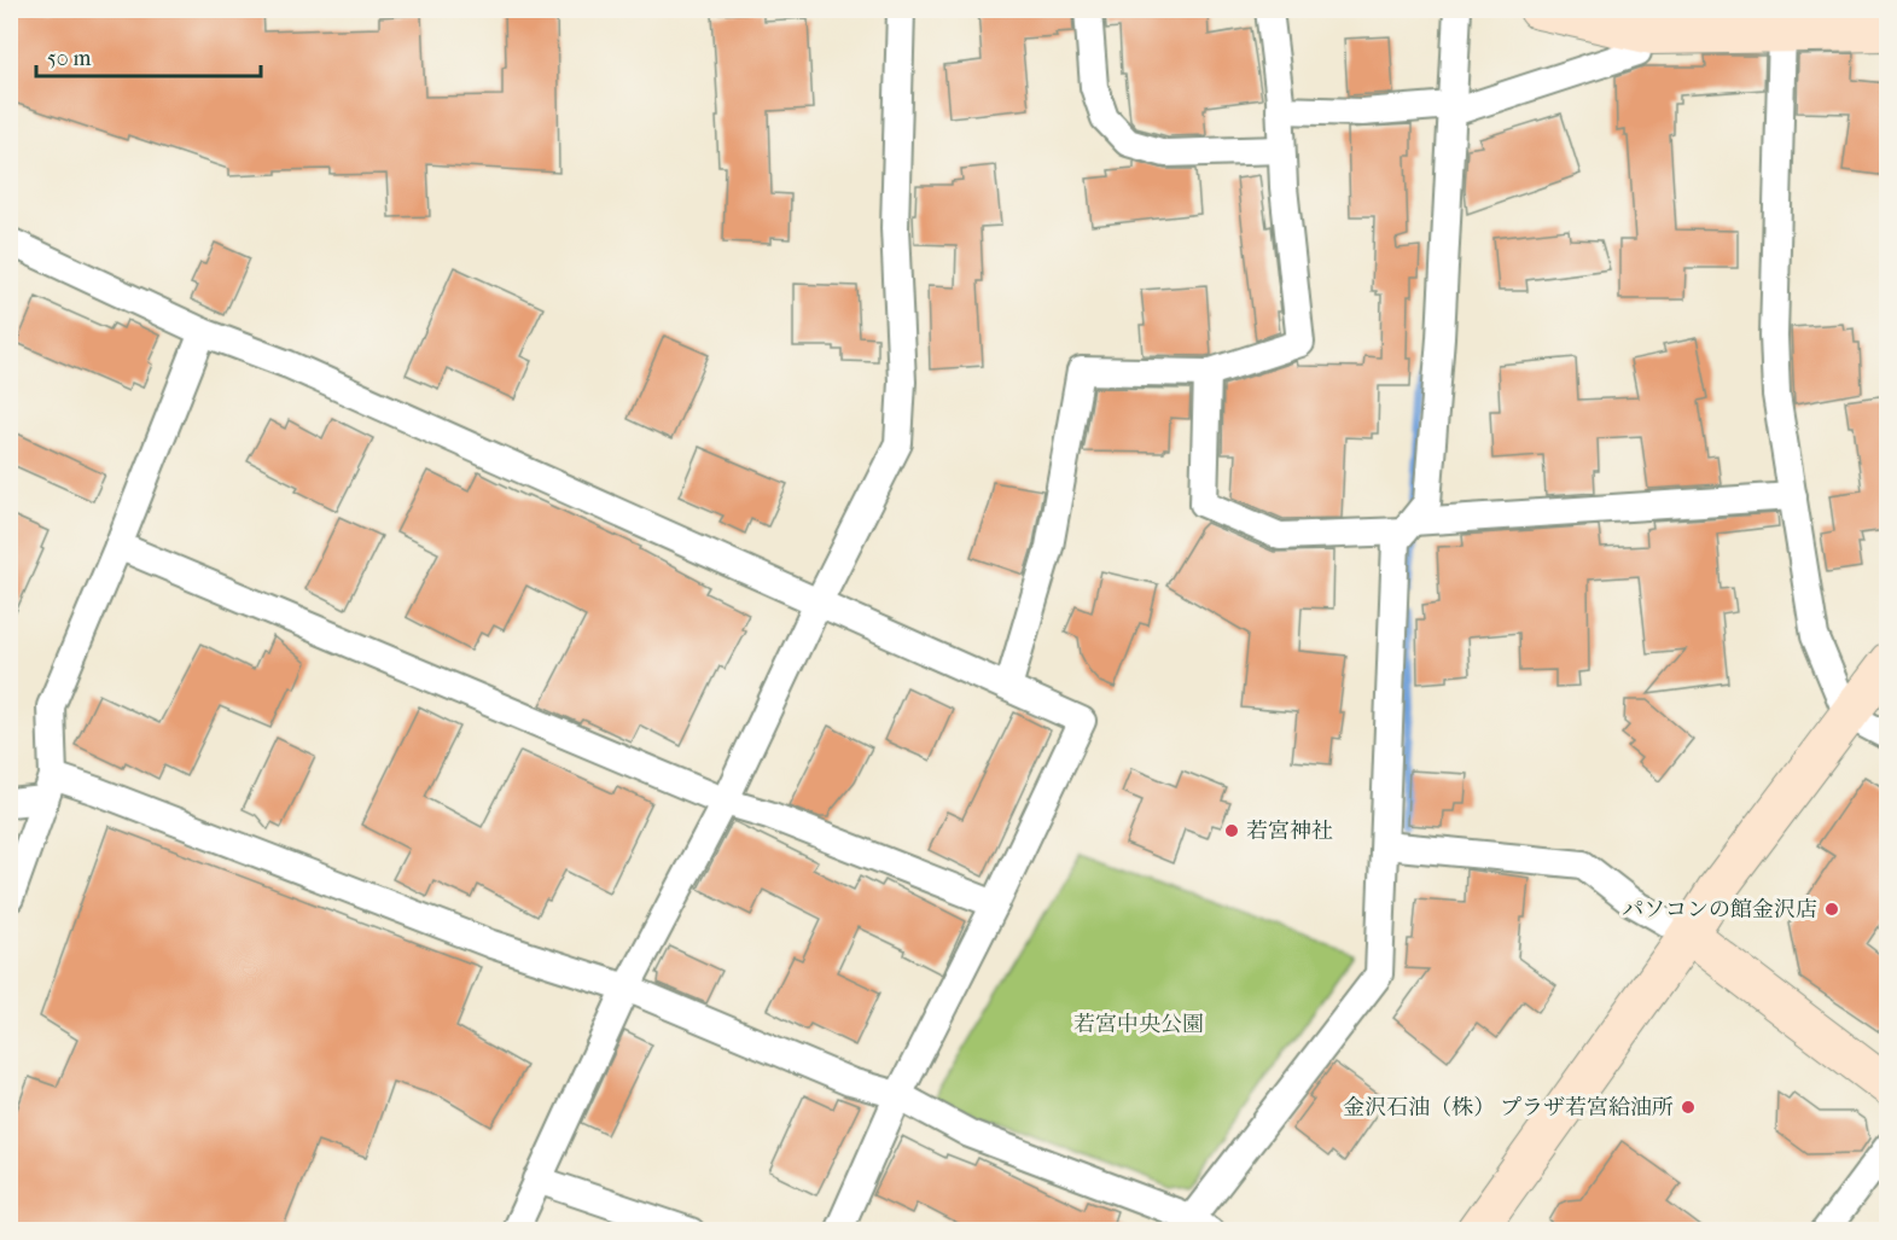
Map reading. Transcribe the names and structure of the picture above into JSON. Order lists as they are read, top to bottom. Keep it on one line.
{"parks":["若宮中央公園"],"places":["若宮神社","パソコンの館金沢店","金沢石油（株） プラザ若宮給油所"],"scale_bar":"50 m"}
